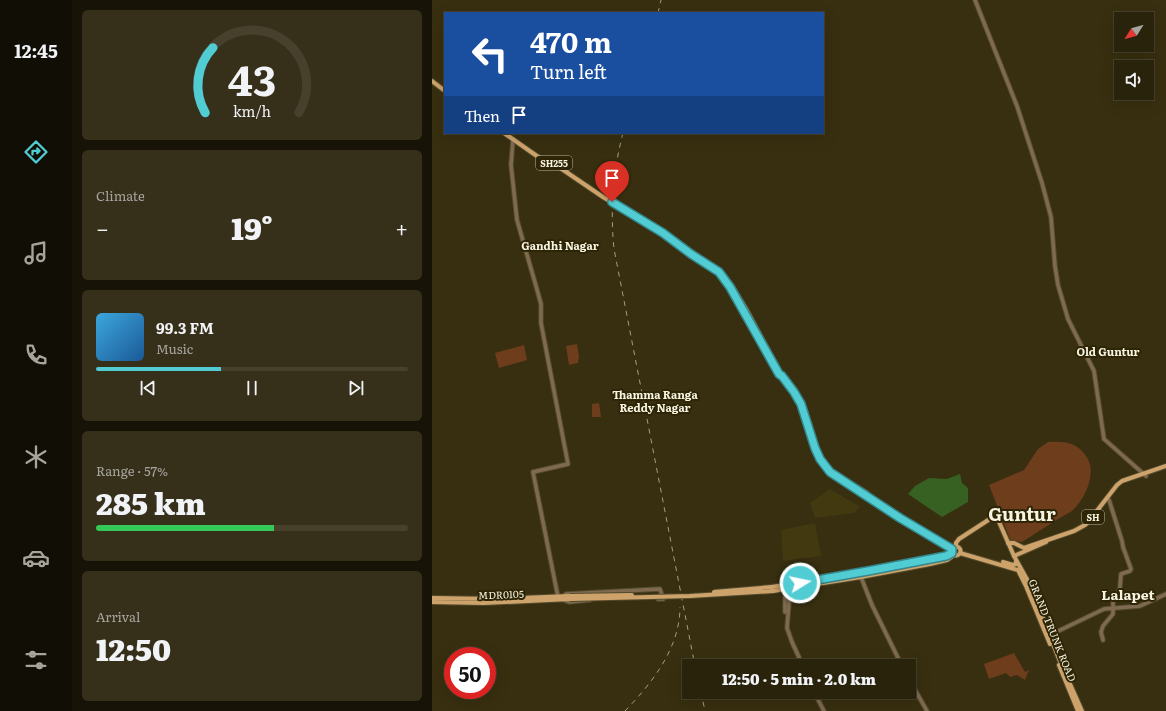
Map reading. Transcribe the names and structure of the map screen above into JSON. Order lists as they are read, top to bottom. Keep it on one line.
{"streets":{"main road":["SH255","SH","MDR0105","GRAND TRUNK ROAD"]},"crossings":[["SH255","GRAND TRUNK ROAD"],["SH","GRAND TRUNK ROAD"]],"districts":["Gandhi Nagar","Old Guntur","Thamma Ranga Reddy Nagar","Guntur","Lalapet"],"north":"bottom left","page":{"tabs":"12:45","turn":["470 m","Turn left"],"then":"Then","tile":["Climate",["Range · 57%","285 km"],["Arrival","12:50"]],"heat":["−","19°","+"],"song":["99.3 FM","Music"],"limit":"50","trip":"12:50 · 5 min · 2.0 km","gauge":["43","km/h"]}}
